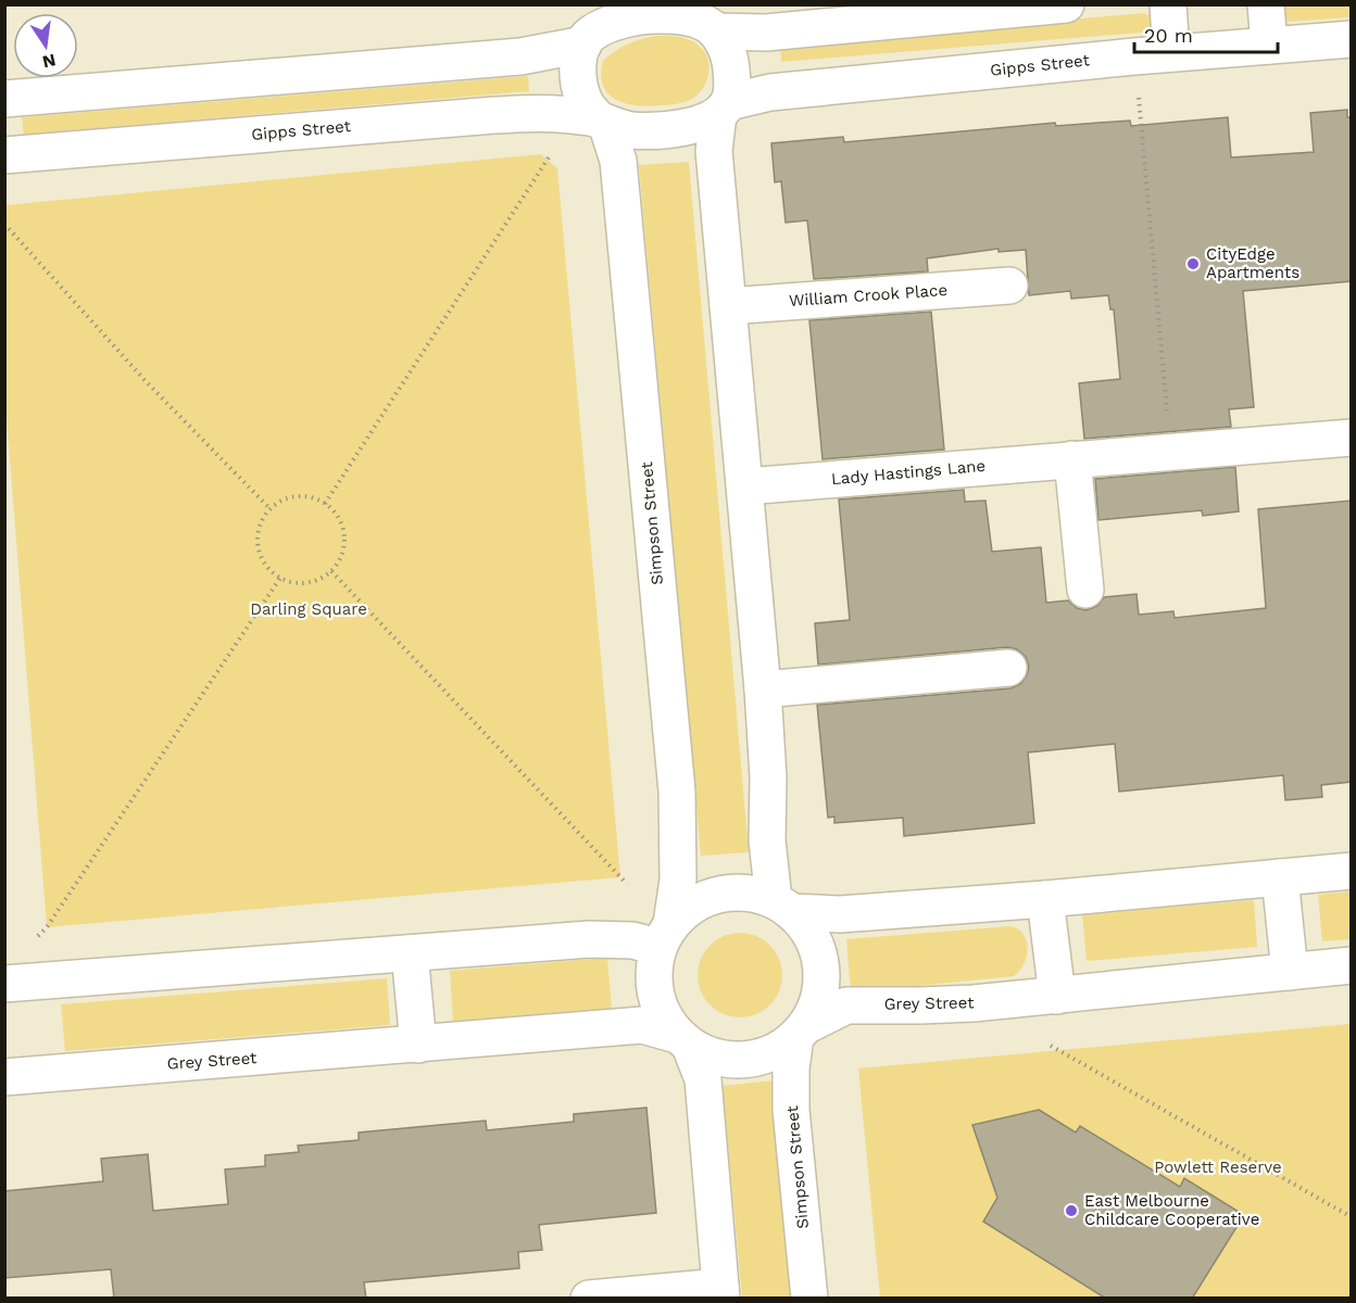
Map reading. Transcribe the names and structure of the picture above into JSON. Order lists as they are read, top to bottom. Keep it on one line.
{"streets":{"street":["Gipps Street","William Crook Place","Lady Hastings Lane","Simpson Street","Grey Street"]},"crossings":[["Gipps Street","Simpson Street"],["Simpson Street","Grey Street"]],"parks":["Darling Square","Powlett Reserve"],"places":["CityEdge Apartments","East Melbourne Childcare Cooperative"],"scale_bar":"20 m","north":"bottom"}
